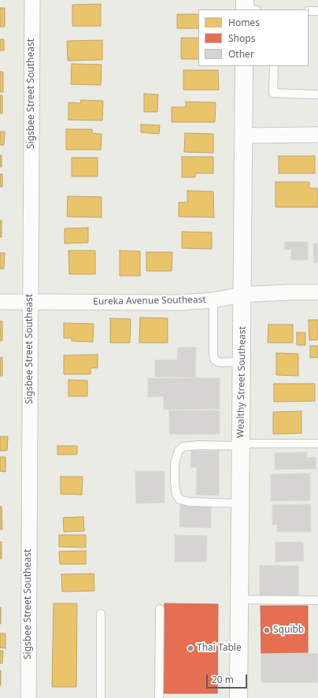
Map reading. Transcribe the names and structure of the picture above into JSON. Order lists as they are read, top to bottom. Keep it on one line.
{"streets":{"main road":["Wealthy Street Southeast"],"street":["Sigsbee Street Southeast","Eureka Avenue Southeast"]},"crossings":[["Sigsbee Street Southeast","Eureka Avenue Southeast"],["Eureka Avenue Southeast","Wealthy Street Southeast"]],"places":["Squibb","Thai Table"],"legend":["Homes","Shops","Other"],"scale_bar":"20 m"}
